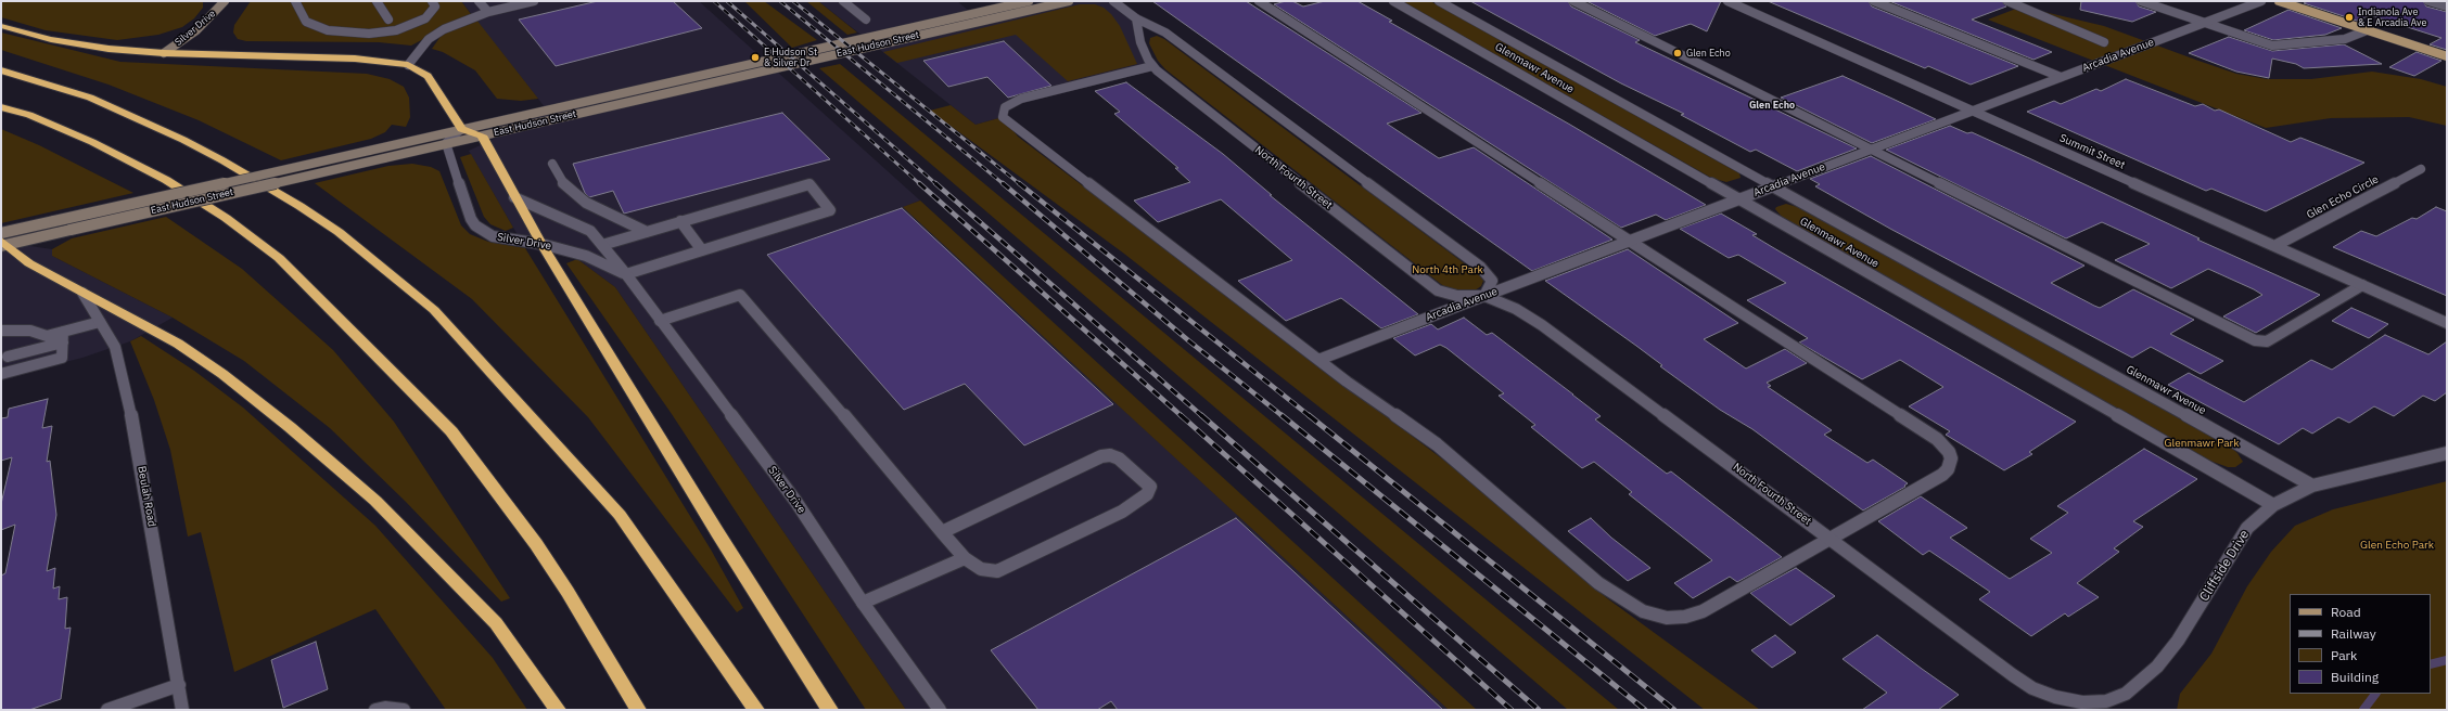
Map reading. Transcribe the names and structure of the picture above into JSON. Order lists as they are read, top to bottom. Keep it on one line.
{"streets":{"main road":["Silver Drive","East Hudson Street"],"street":["Arcadia Avenue","Glenmawr Avenue","Summit Street","North Fourth Street","Glen Echo Circle","Beulah Road","Cliffside Drive"]},"crossings":[["Silver Drive","East Hudson Street"],["Arcadia Avenue","Glenmawr Avenue"],["Arcadia Avenue","Summit Street"],["Arcadia Avenue","North Fourth Street"],["Glenmawr Avenue","Cliffside Drive"],["Summit Street","Glen Echo Circle"],["North Fourth Street","Cliffside Drive"]],"districts":["Glen Echo"],"parks":["North 4th Park","Glenmawr Park","Glen Echo Park"],"places":["Indianola Ave & E Arcadia Ave","Glen Echo","E Hudson St & Silver Dr"],"legend":["Road","Railway","Park","Building"]}
